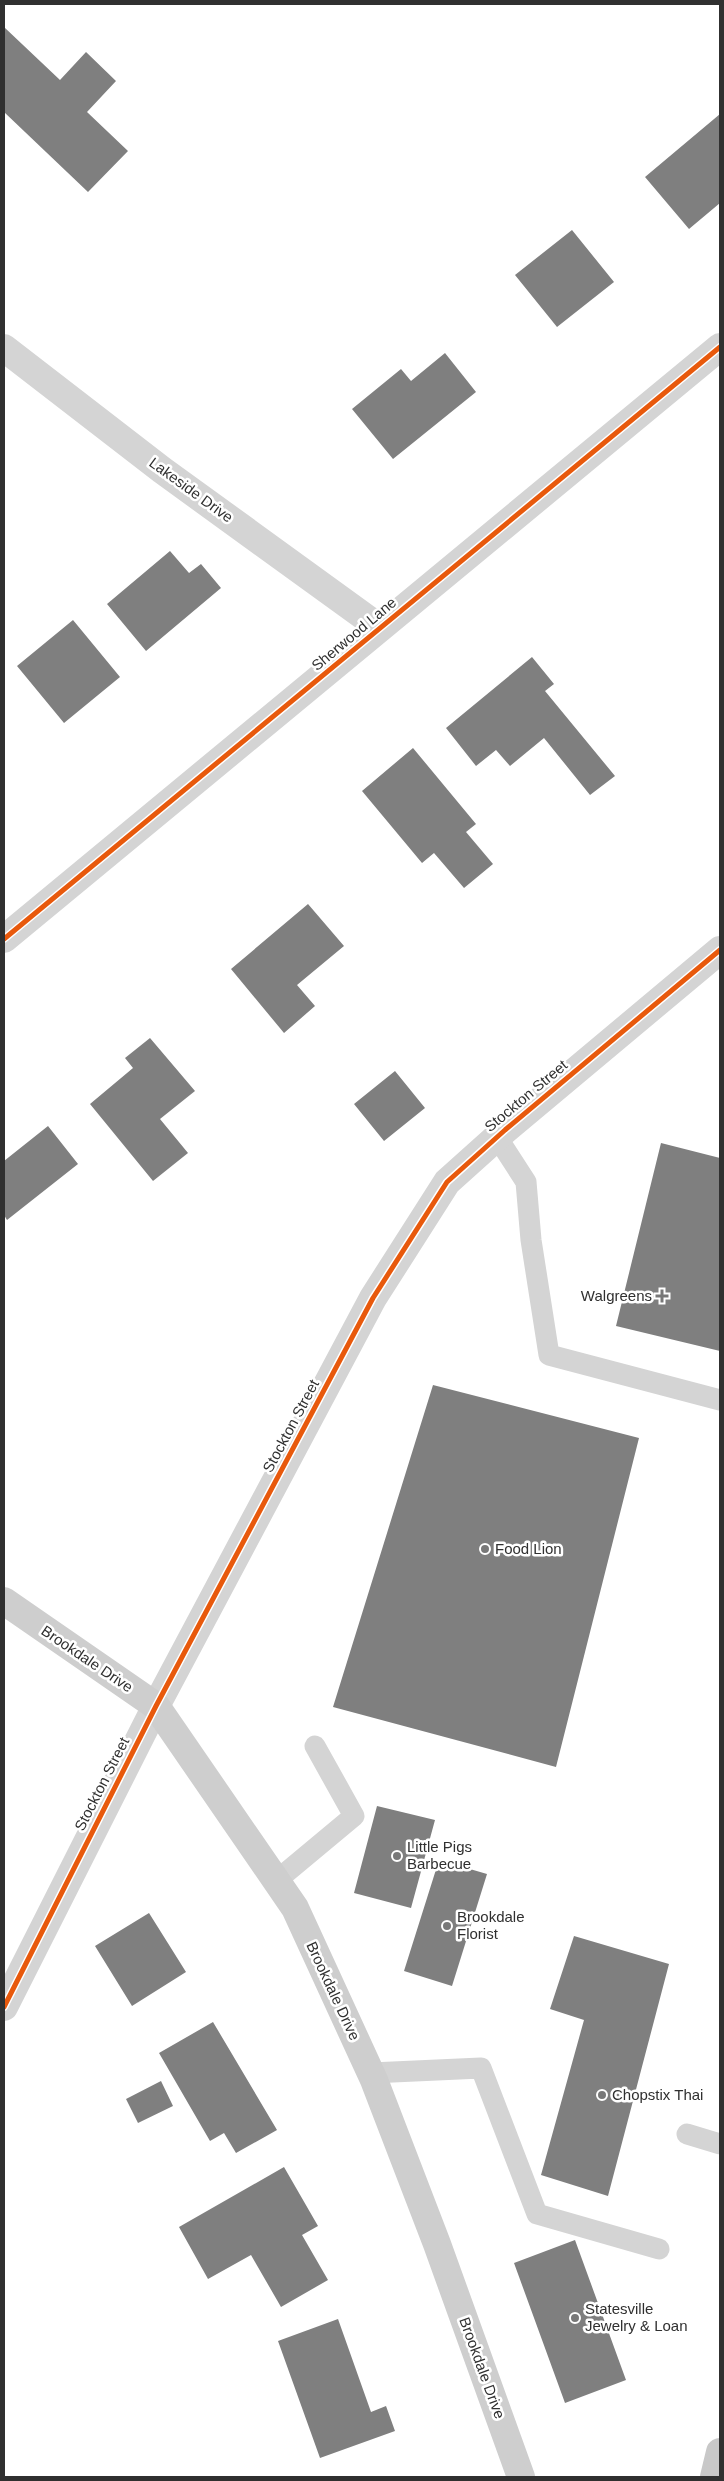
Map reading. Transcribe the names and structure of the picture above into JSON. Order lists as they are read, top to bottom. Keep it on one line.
{"streets":{"main road":["Brookdale Drive"],"street":["Lakeside Drive","Sherwood Lane","Stockton Street"]},"crossings":[["Lakeside Drive","Sherwood Lane"],["Stockton Street","Brookdale Drive"]],"places":{"health":["Walgreens"],"other":["Food Lion","Little Pigs Barbecue","Brookdale Florist","Chopstix Thai","Statesville Jewelry & Loan"]}}
